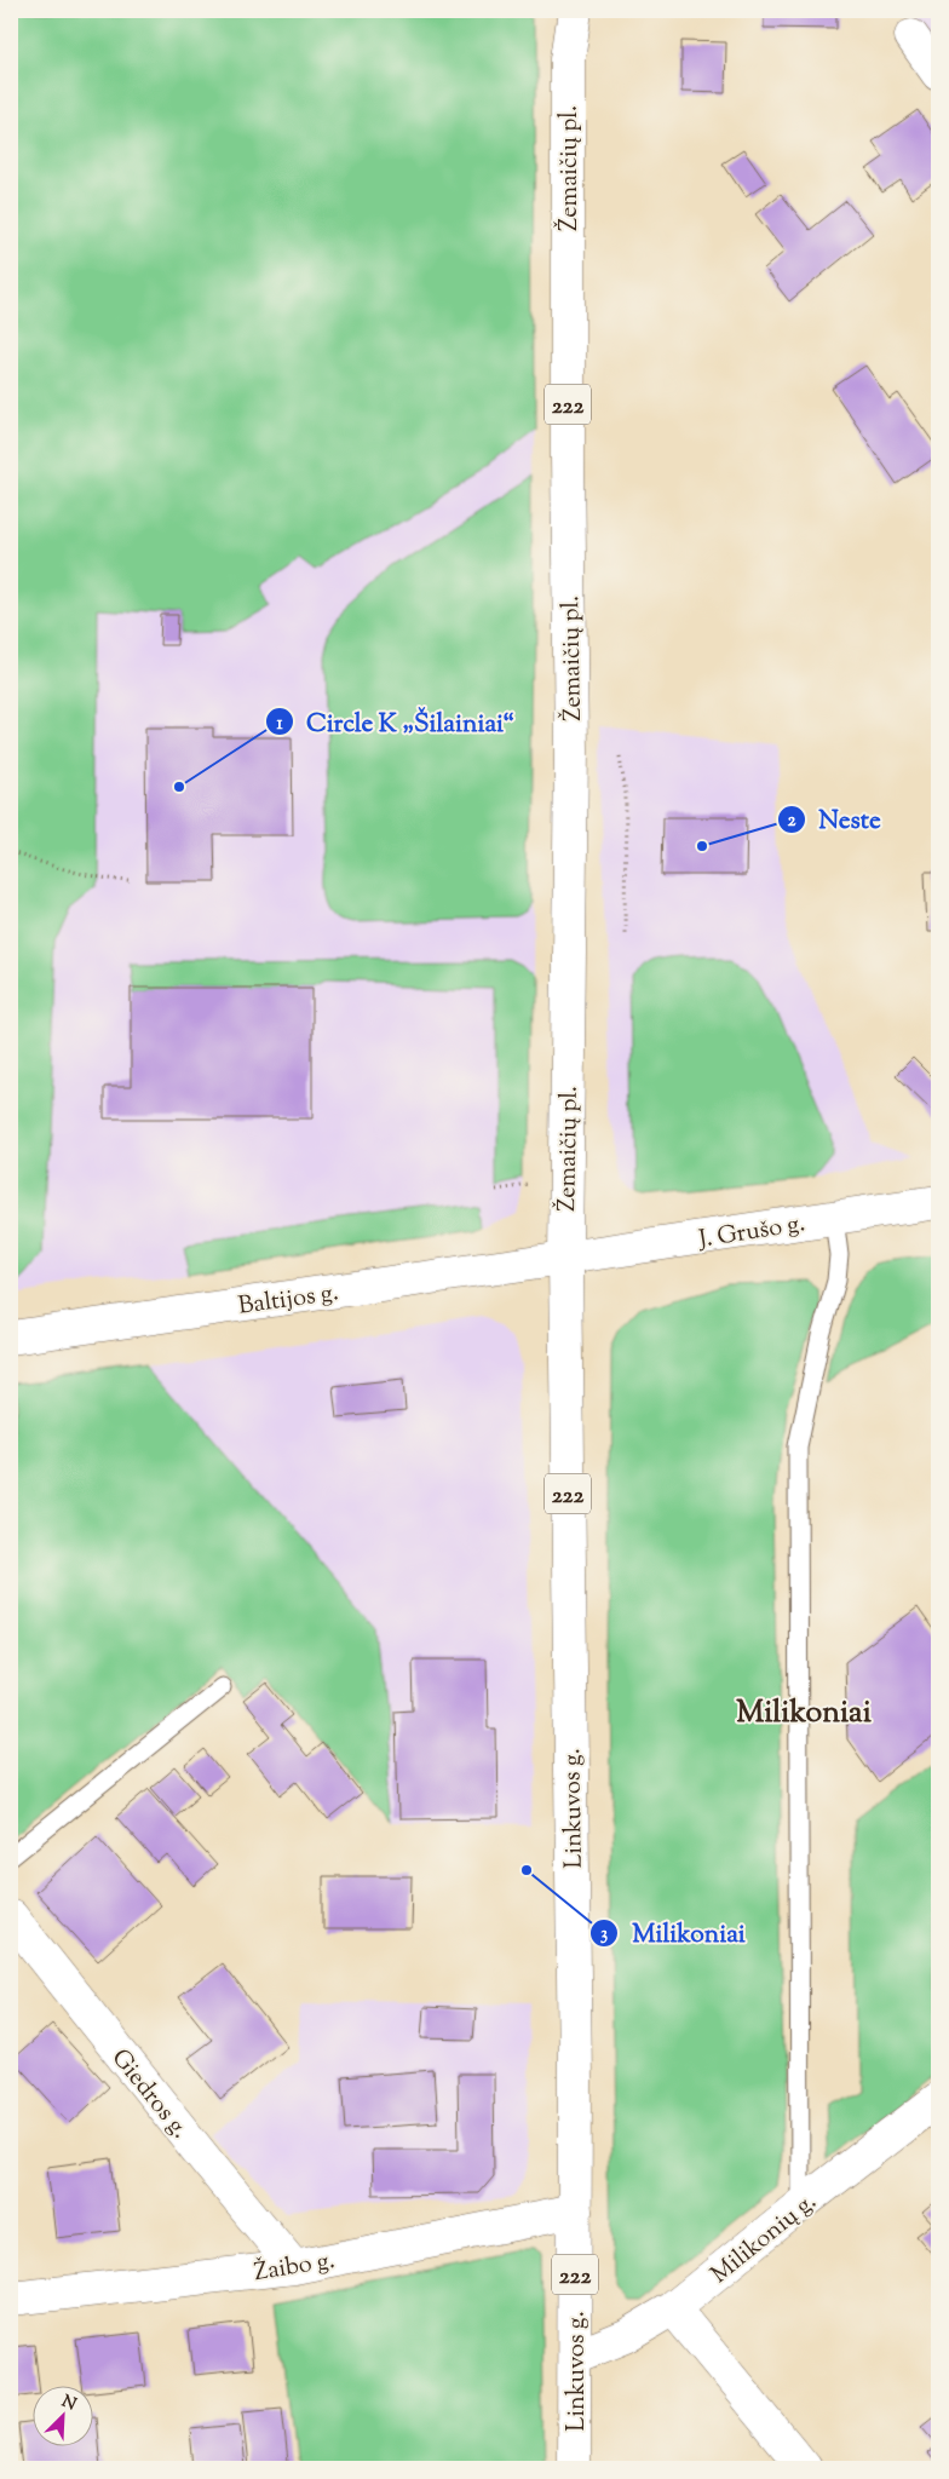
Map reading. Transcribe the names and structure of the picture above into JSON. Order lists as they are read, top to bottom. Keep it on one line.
{"streets":{"main road":["Žemaičių pl.","222","J. Grušo g.","Baltijos g.","Linkuvos g.","Giedros g.","Milikonių g.","Žaibo g."]},"crossings":[["Žemaičių pl.","J. Grušo g."],["Žemaičių pl.","Baltijos g."],["Žemaičių pl.","Linkuvos g."],["J. Grušo g.","Baltijos g."],["J. Grušo g.","Linkuvos g."],["Baltijos g.","Linkuvos g."],["Linkuvos g.","Milikonių g."],["Linkuvos g.","Žaibo g."],["Giedros g.","Žaibo g."]],"districts":["Milikoniai"],"places":["Circle K „Šilainiai“","Neste","Milikoniai"],"north":"top right"}
